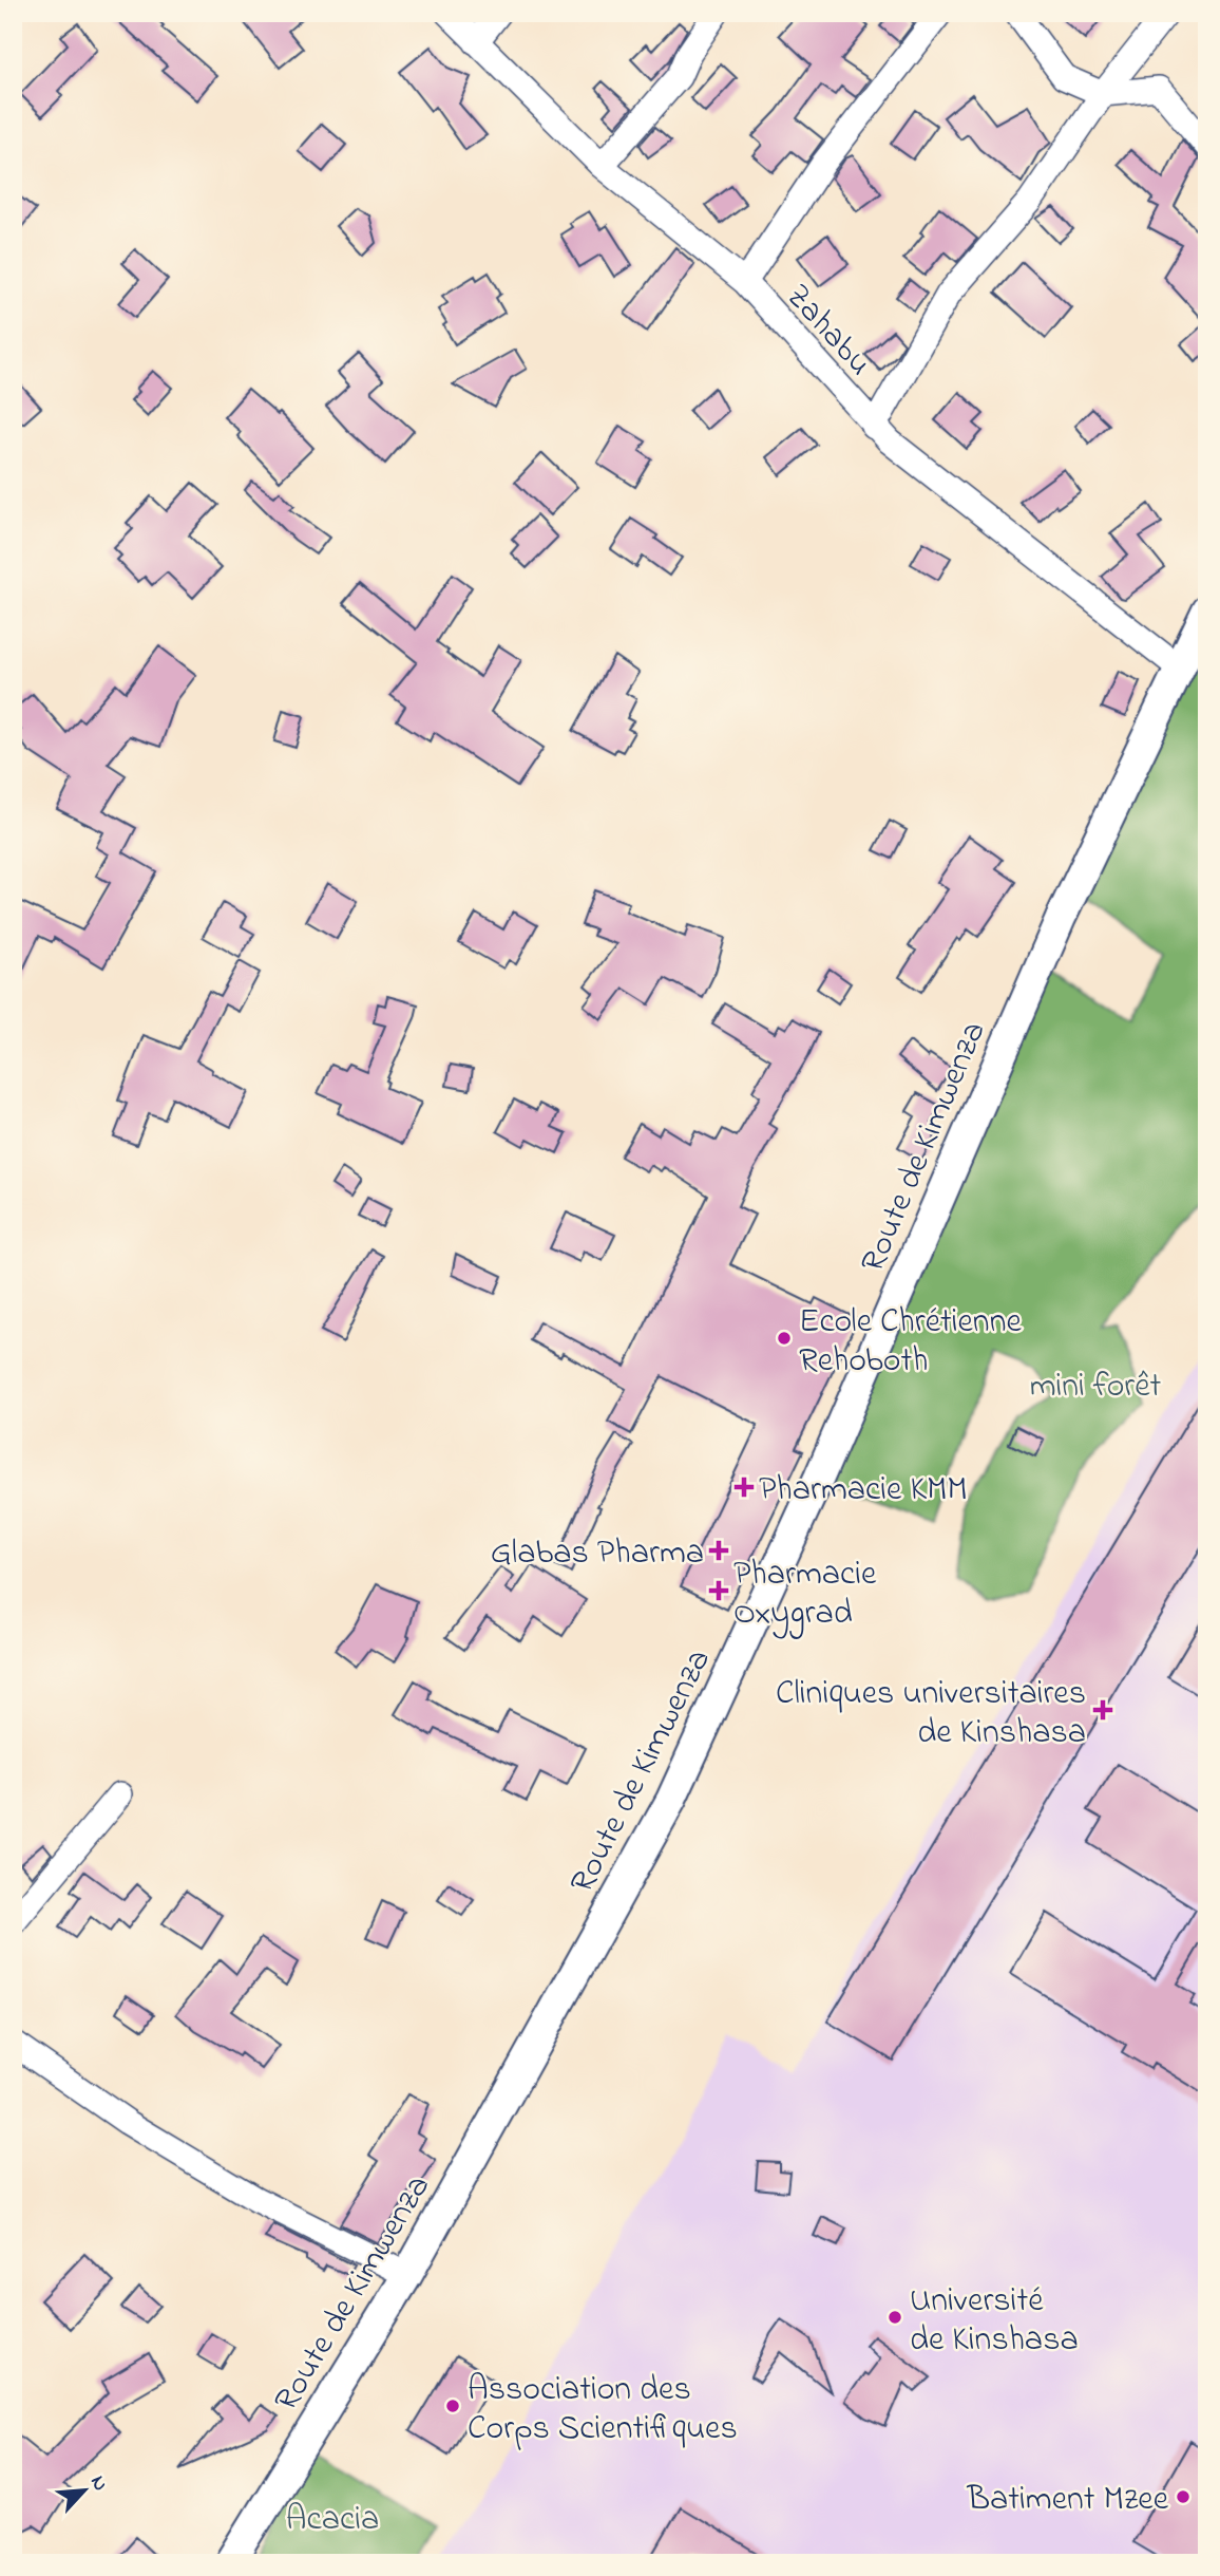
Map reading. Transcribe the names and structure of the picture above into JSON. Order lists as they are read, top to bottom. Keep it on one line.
{"streets":{"street":["Zahabu","Route de Kimwenza"]},"crossings":[["Zahabu","Route de Kimwenza"]],"parks":["mini forêt","Acacia"],"places":{"other":["Ecole Chrétienne Rehoboth","Université de Kinshasa","Association des Corps Scientifiques","Batiment Mzee"],"health":["Pharmacie KMM","Glabas Pharma","Pharmacie Oxygrad","Cliniques universitaires de Kinshasa"]},"north":"top right"}
